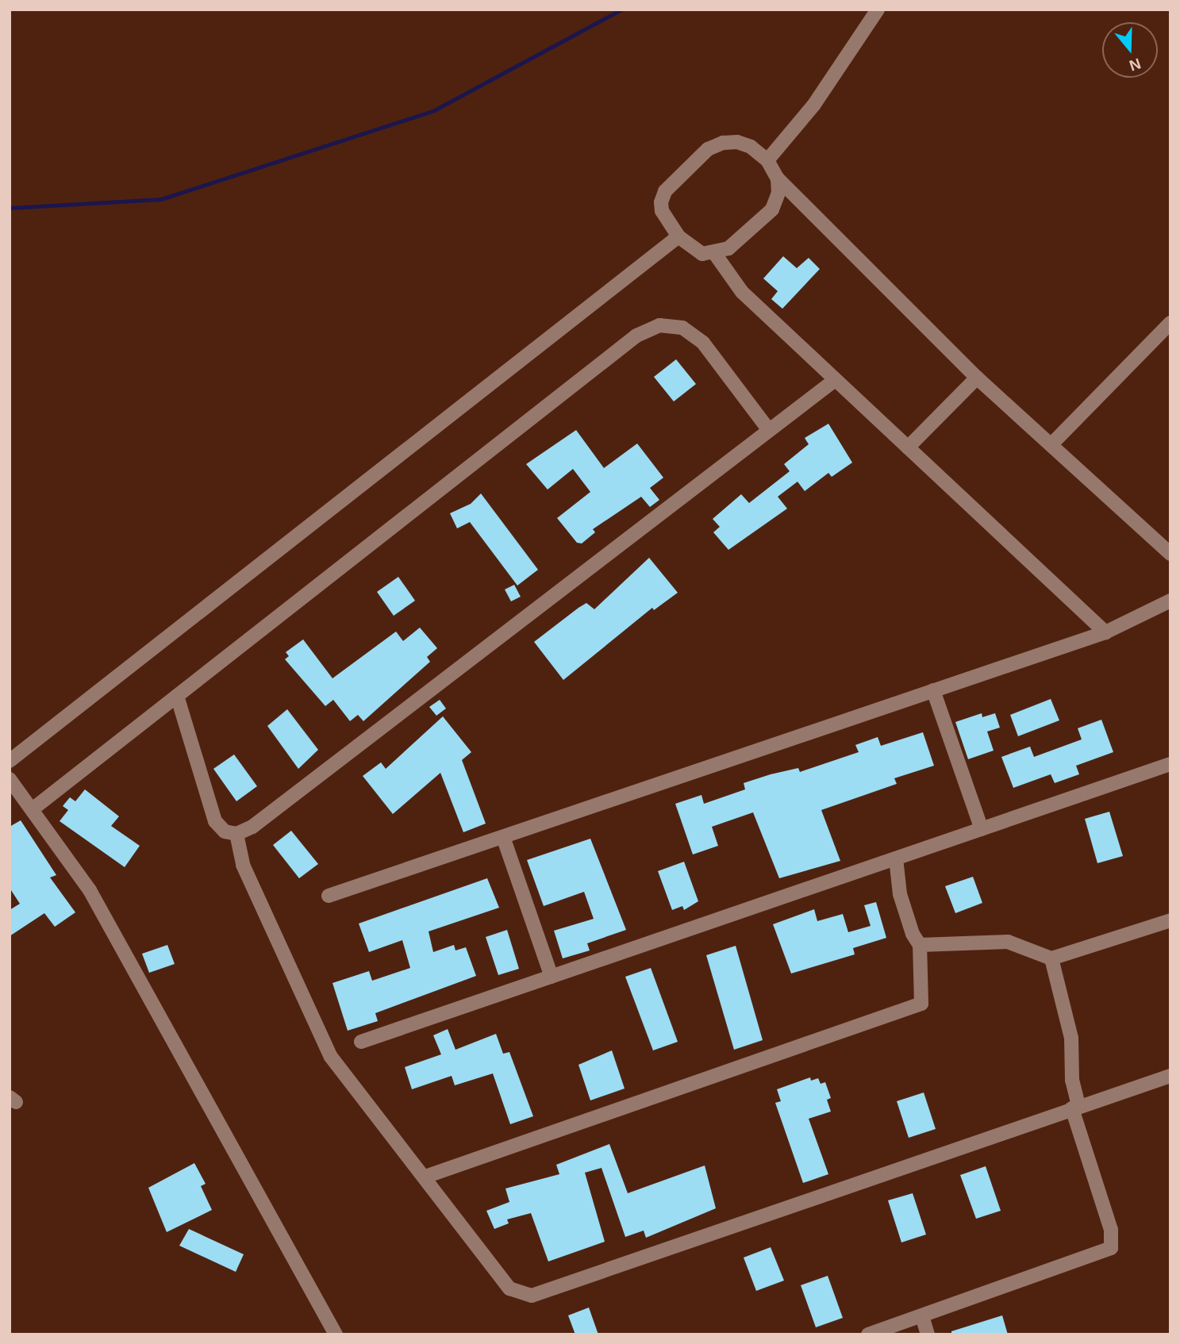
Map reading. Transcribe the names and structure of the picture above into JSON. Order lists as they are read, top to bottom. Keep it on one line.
{"north":"bottom"}
